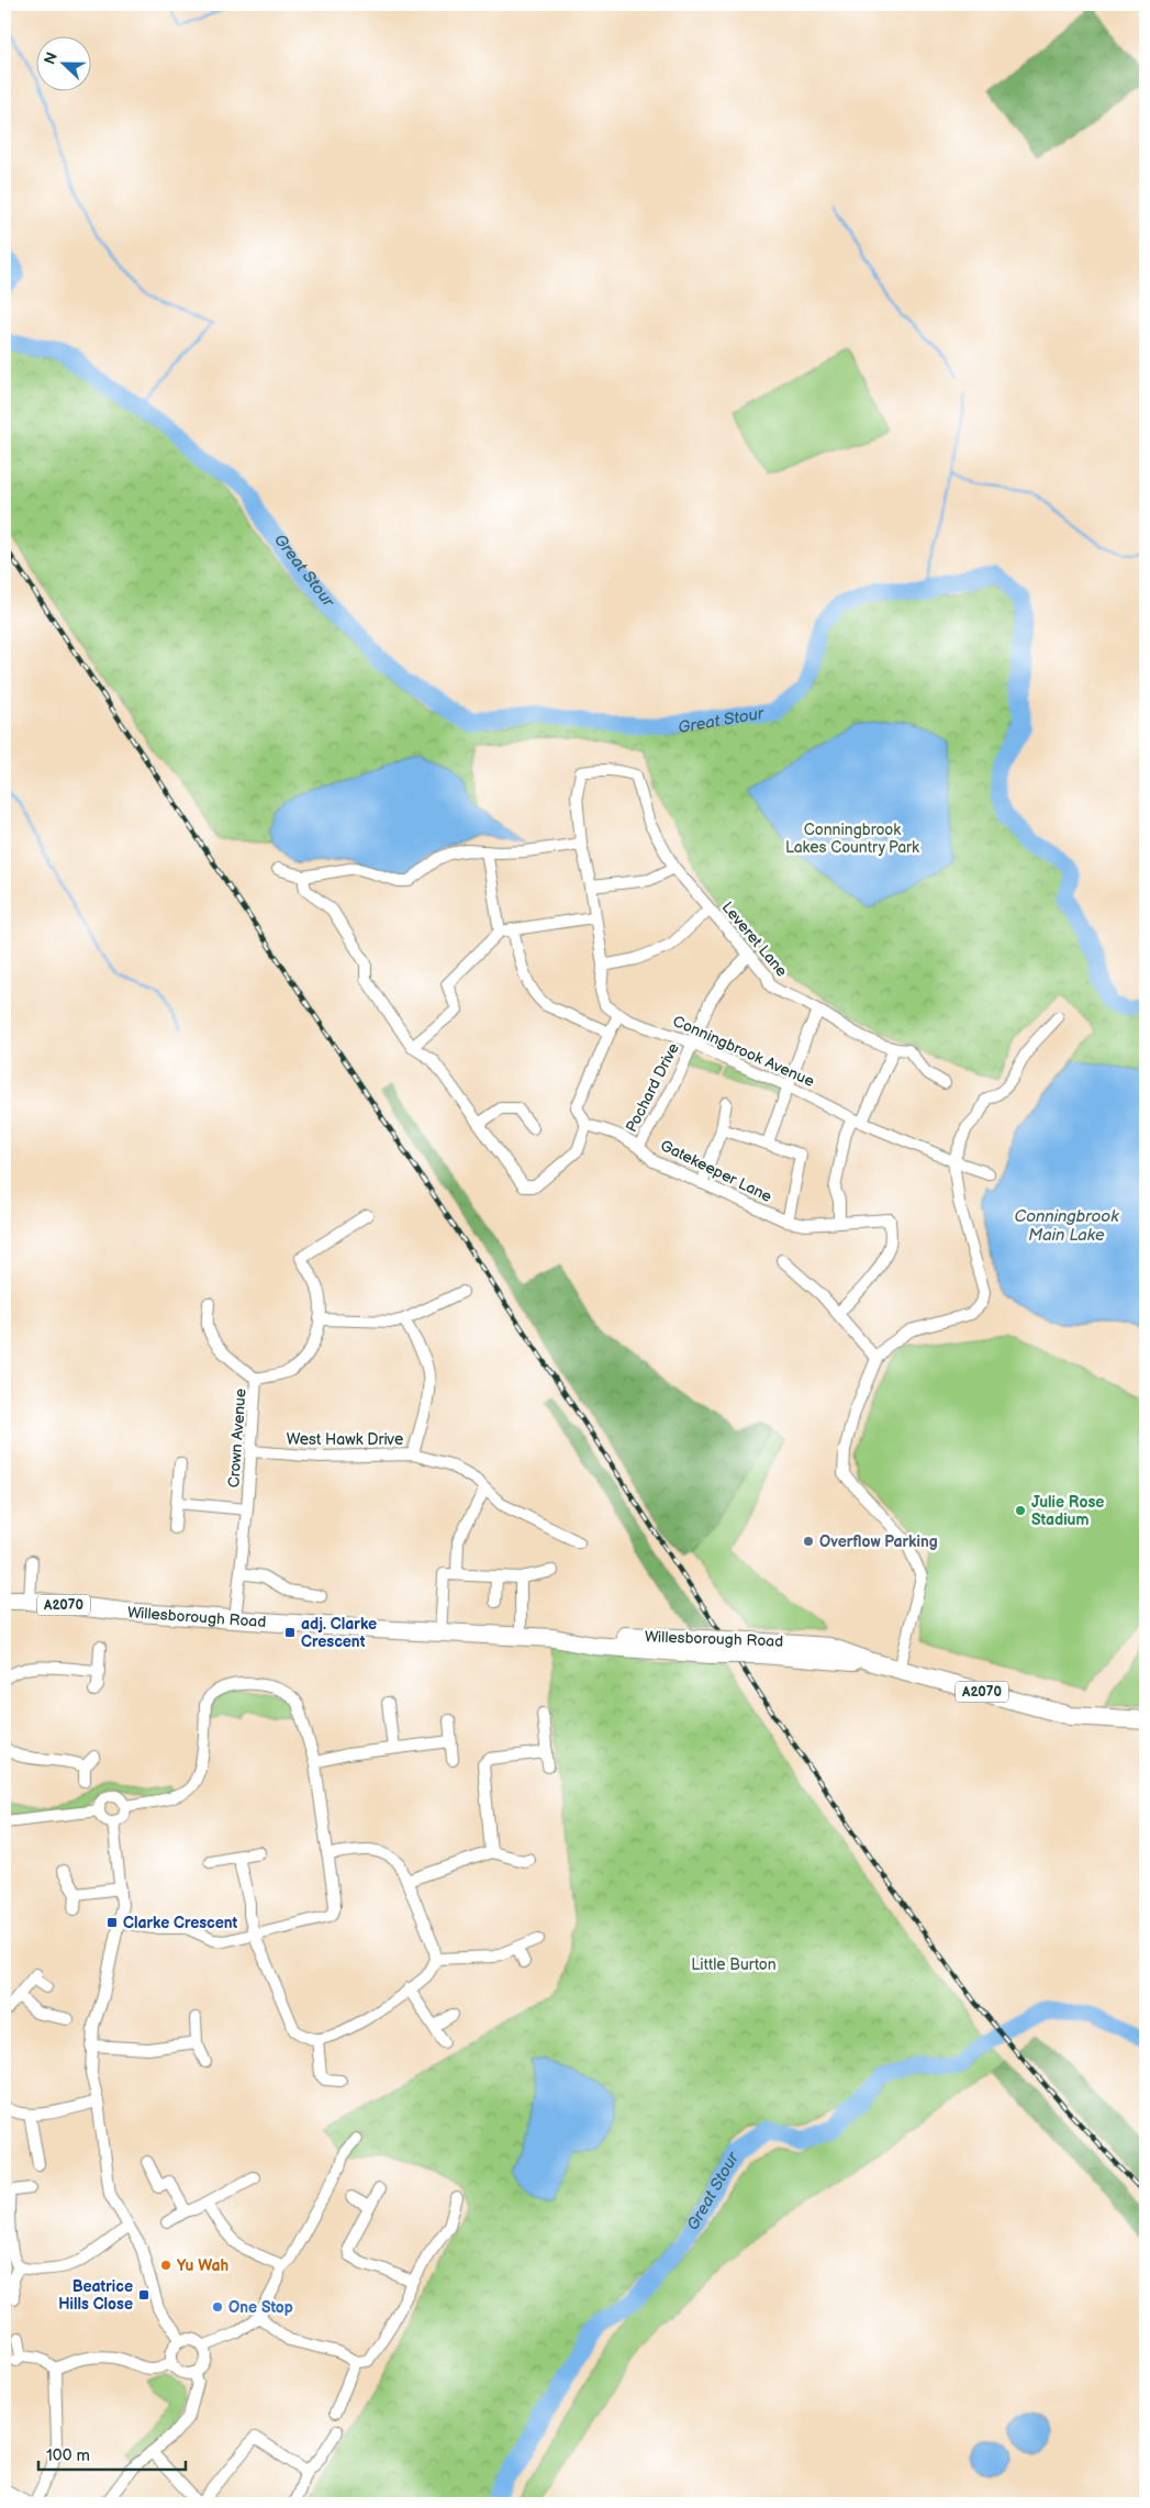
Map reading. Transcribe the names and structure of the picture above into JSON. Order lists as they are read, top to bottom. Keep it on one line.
{"streets":{"main road":["A2070","Willesborough Road"],"street":["Leveret Lane","Conningbrook Avenue","Pochard Drive","Gatekeeper Lane","Crown Avenue","West Hawk Drive"]},"crossings":[["Leveret Lane","Conningbrook Avenue"],["Leveret Lane","Pochard Drive"],["Conningbrook Avenue","Pochard Drive"],["Pochard Drive","Gatekeeper Lane"],["Crown Avenue","West Hawk Drive"],["Crown Avenue","Willesborough Road"]],"water":["Great Stour","Conningbrook Main Lake"],"parks":["Conningbrook Lakes Country Park","Little Burton"],"places":{"other":["Julie Rose Stadium","Overflow Parking","Yu Wah","One Stop"],"transit":["adj. Clarke Crescent","Clarke Crescent","Beatrice Hills Close"]},"scale_bar":"100 m","north":"left"}
